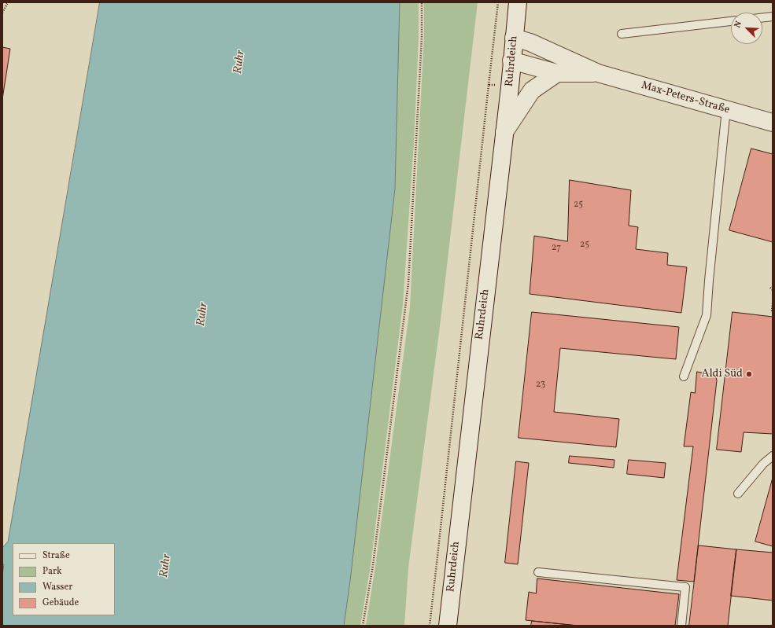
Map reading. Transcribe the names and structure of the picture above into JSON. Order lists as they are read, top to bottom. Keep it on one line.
{"streets":{"main road":["Ruhrdeich","Max-Peters-Straße"]},"crossings":[["Ruhrdeich","Max-Peters-Straße"]],"water":["Ruhr"],"places":["Aldi Süd"],"house_numbers":["25","25","27","23"],"legend":["Straße","Park","Wasser","Gebäude"],"north":"top left"}
